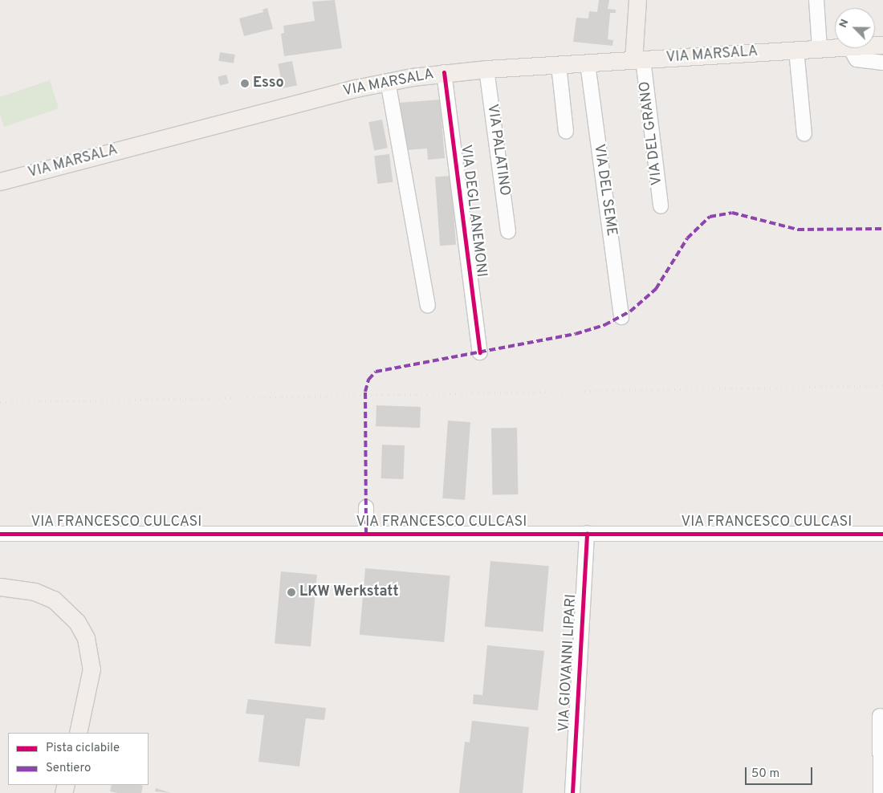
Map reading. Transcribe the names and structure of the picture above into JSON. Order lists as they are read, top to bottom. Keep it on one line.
{"streets":{"main road":["VIA MARSALA"],"street":["VIA DEL GRANO","VIA PALATINO","VIA DEL SEME","VIA DEGLI ANEMONI","VIA FRANCESCO CULCASI","VIA GIOVANNI LIPARI"]},"crossings":[["VIA MARSALA","VIA DEL GRANO"],["VIA MARSALA","VIA PALATINO"],["VIA MARSALA","VIA DEL SEME"],["VIA MARSALA","VIA DEGLI ANEMONI"],["VIA FRANCESCO CULCASI","VIA GIOVANNI LIPARI"]],"places":["Esso","LKW Werkstatt"],"legend":["Pista ciclabile","Sentiero"],"scale_bar":"50 m","north":"top left"}
